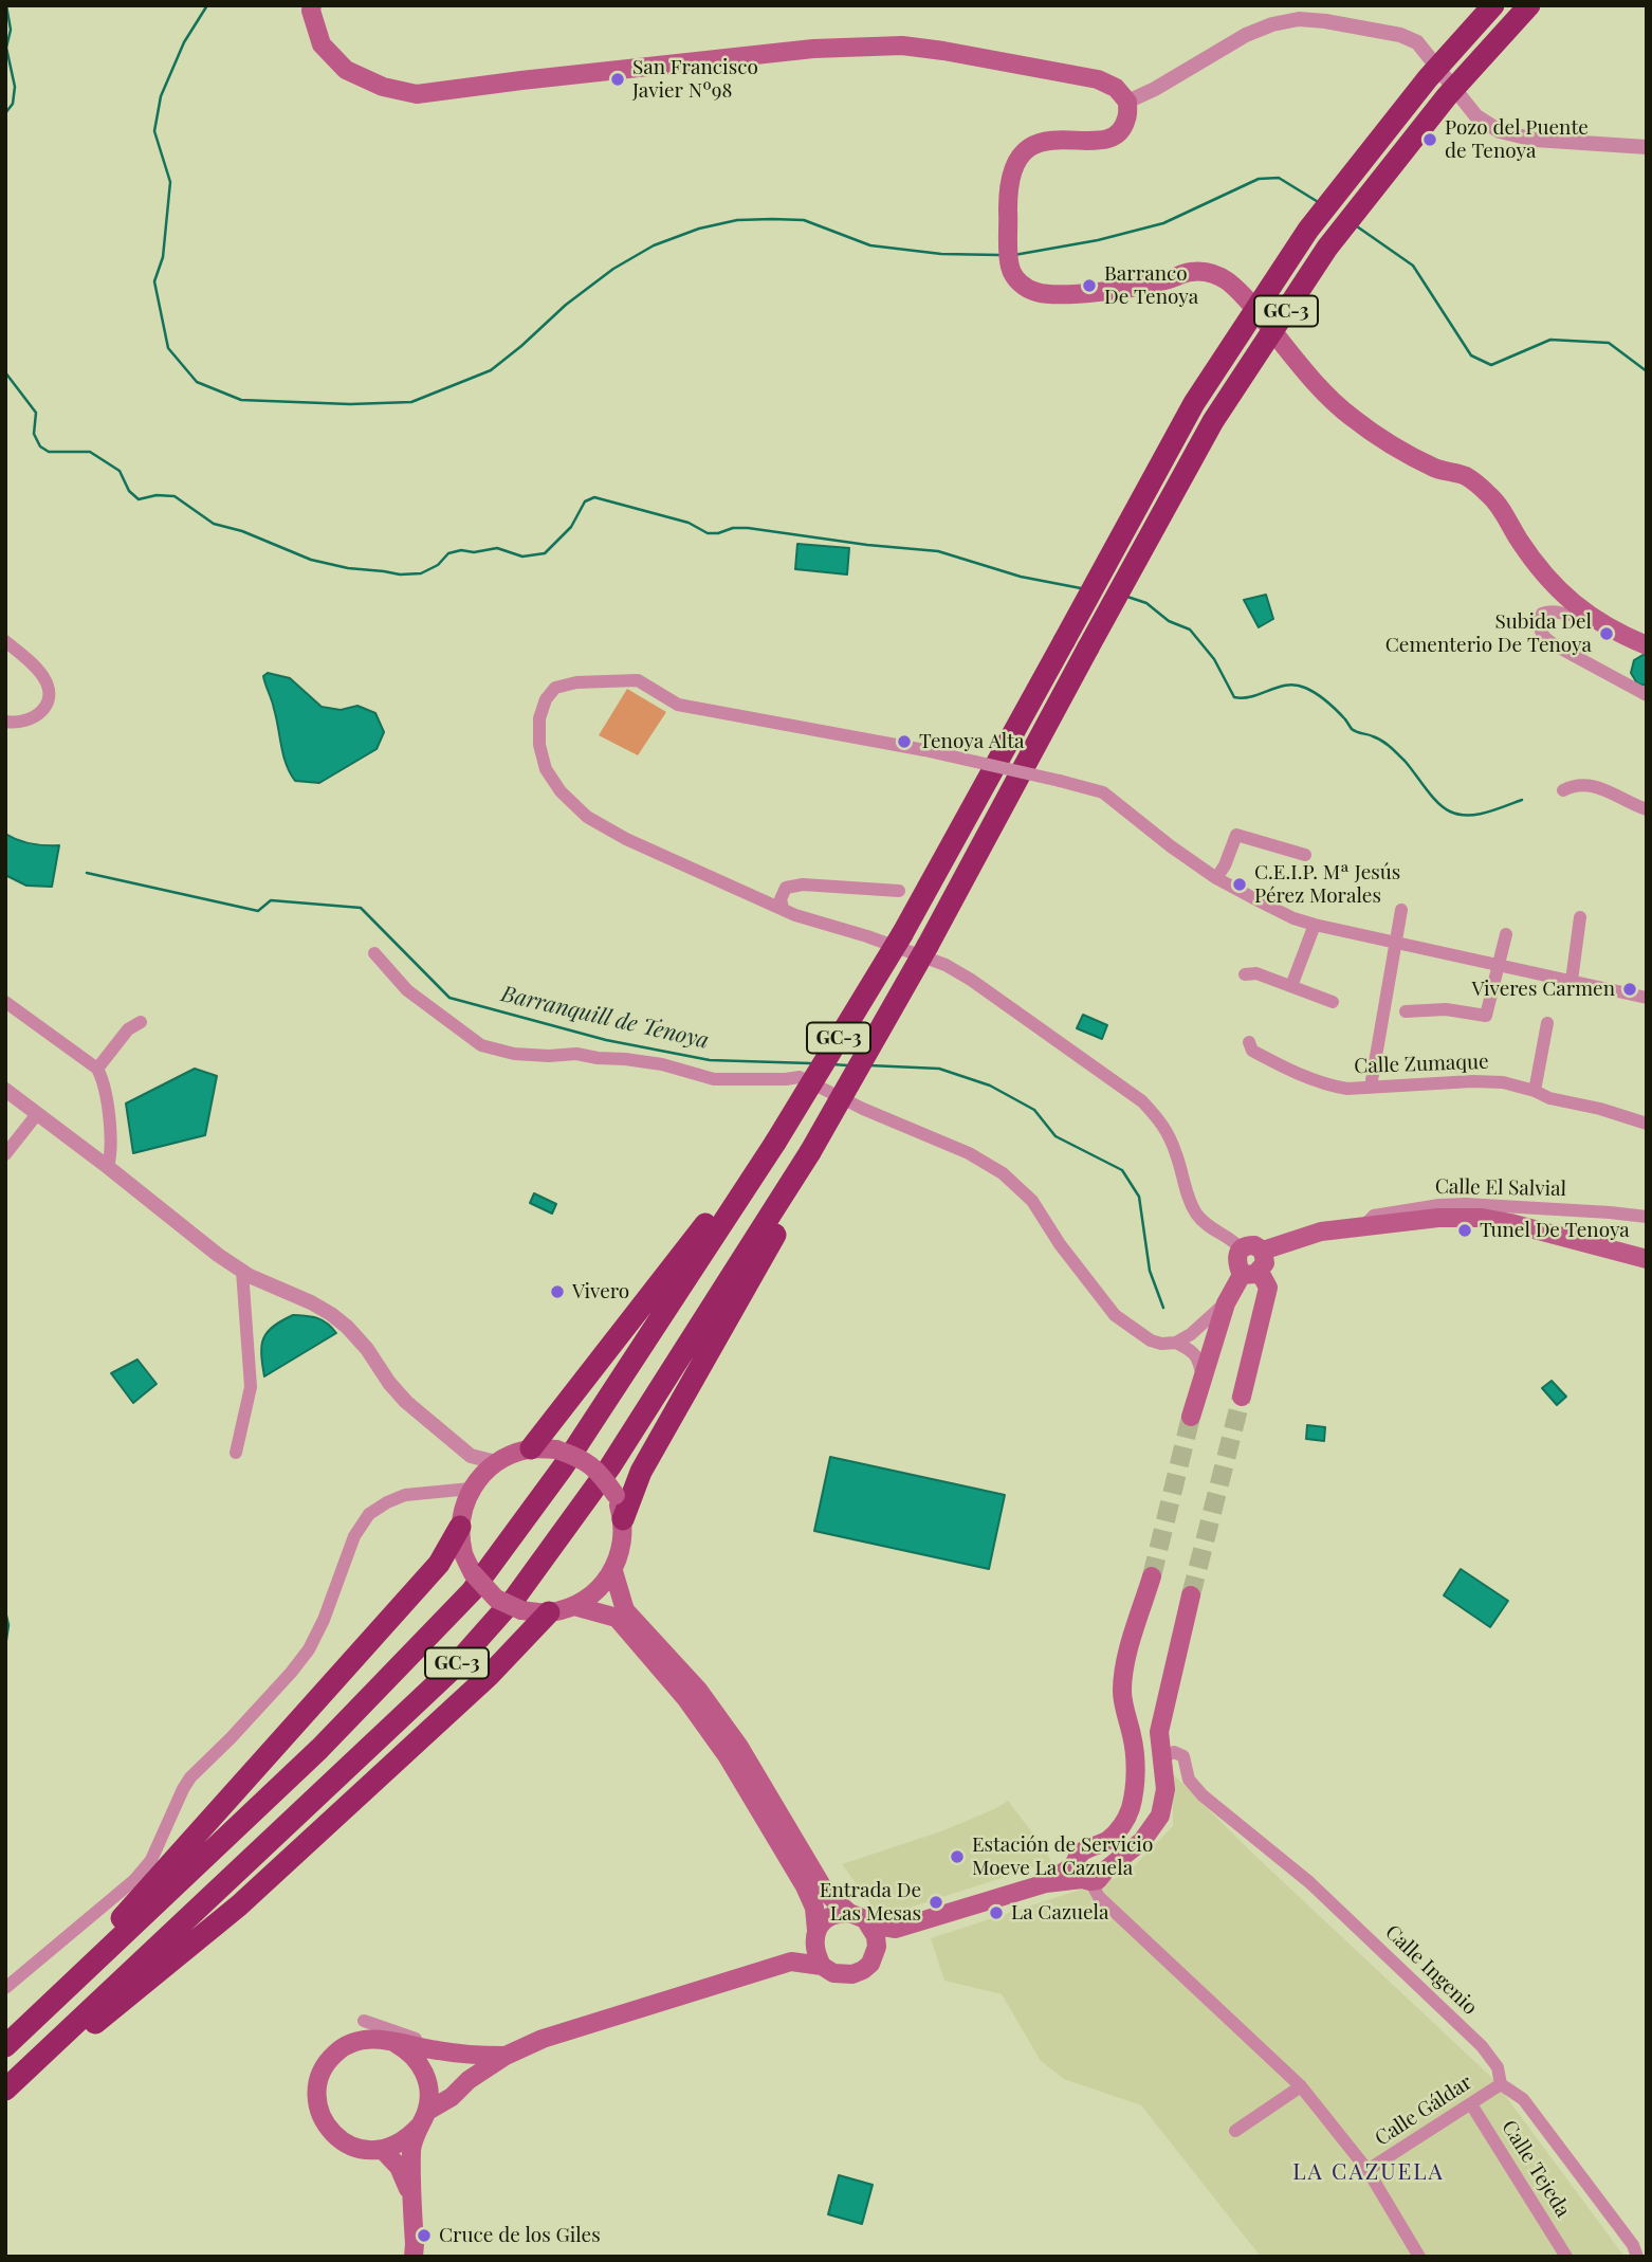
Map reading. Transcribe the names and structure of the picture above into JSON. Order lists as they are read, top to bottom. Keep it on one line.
{"streets":{"highway":["GC-3"],"street":["Calle Zumaque","Calle El Salvial","Calle Ingenio","Calle Gáldar","Calle Tejeda"]},"crossings":[["Calle Ingenio","Calle Gáldar"],["Calle Gáldar","Calle Tejeda"]],"districts":["LA CAZUELA"],"water":["Barranquill de Tenoya"],"places":["San Francisco Javier Nº98","Pozo del Puente de Tenoya","Barranco De Tenoya","Subida Del Cementerio De Tenoya","Tenoya Alta","C.E.I.P. Mª Jesús Pérez Morales","Viveres Carmen","Tunel De Tenoya","Vivero","Estación de Servicio Moeve La Cazuela","Entrada De Las Mesas","La Cazuela","Cruce de los Giles"]}
